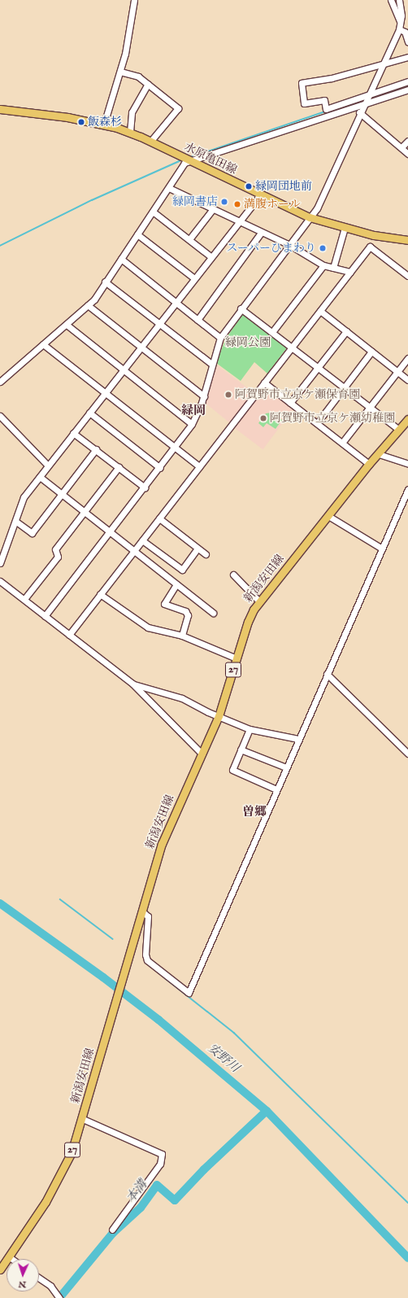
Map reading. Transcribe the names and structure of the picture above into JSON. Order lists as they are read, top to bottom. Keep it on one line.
{"streets":{"main road":["水原亀田線","新潟安田線","27"]},"districts":["緑岡","曽郷"],"water":["安野川","本溝"],"parks":["緑岡公園"],"places":["飯森杉","緑岡団地前","緑岡書店","満腹ホール","スーパーひまわり","阿賀野市立京ケ瀬保育園","阿賀野市立京ケ瀬幼稚園"],"north":"bottom"}
